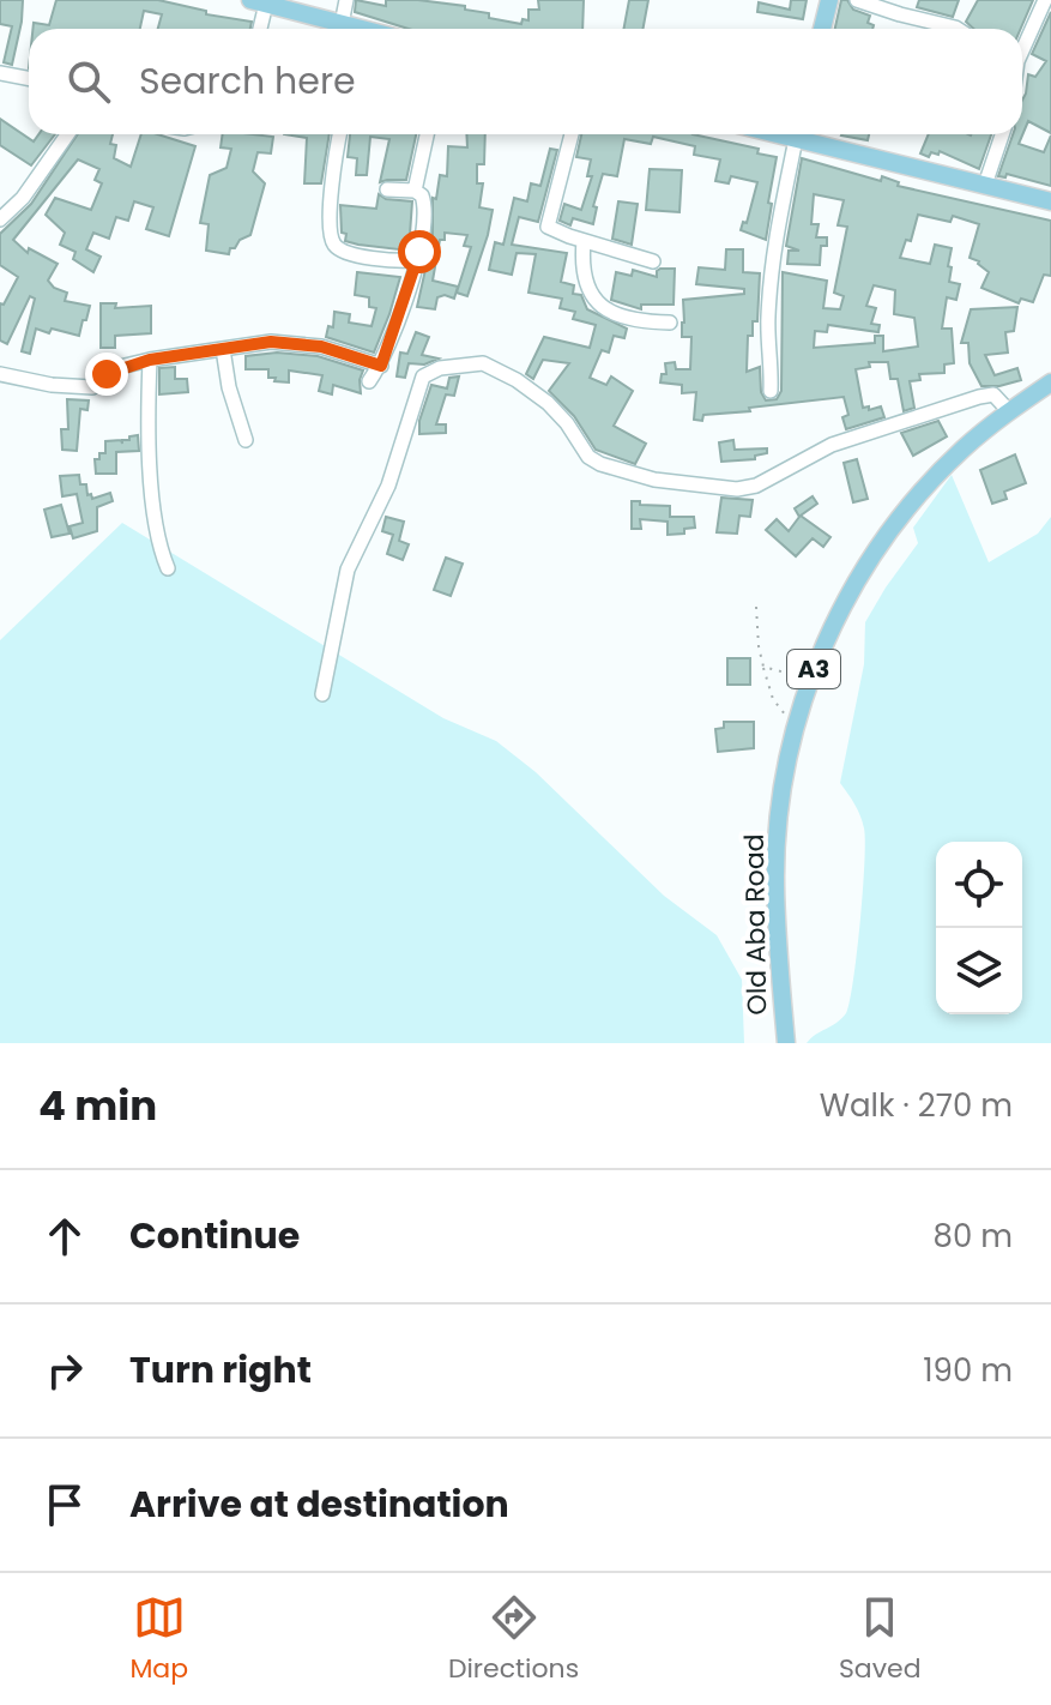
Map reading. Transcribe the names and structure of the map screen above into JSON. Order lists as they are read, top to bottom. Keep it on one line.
{"streets":{"main road":["A3","Old Aba Road"]},"page":{"search":"Search here","heading":["4 min","Walk · 270 m"],"list":[["Continue","80 m"],["Turn right","190 m"],"Arrive at destination"],"nav":["Map","Directions","Saved"]}}
